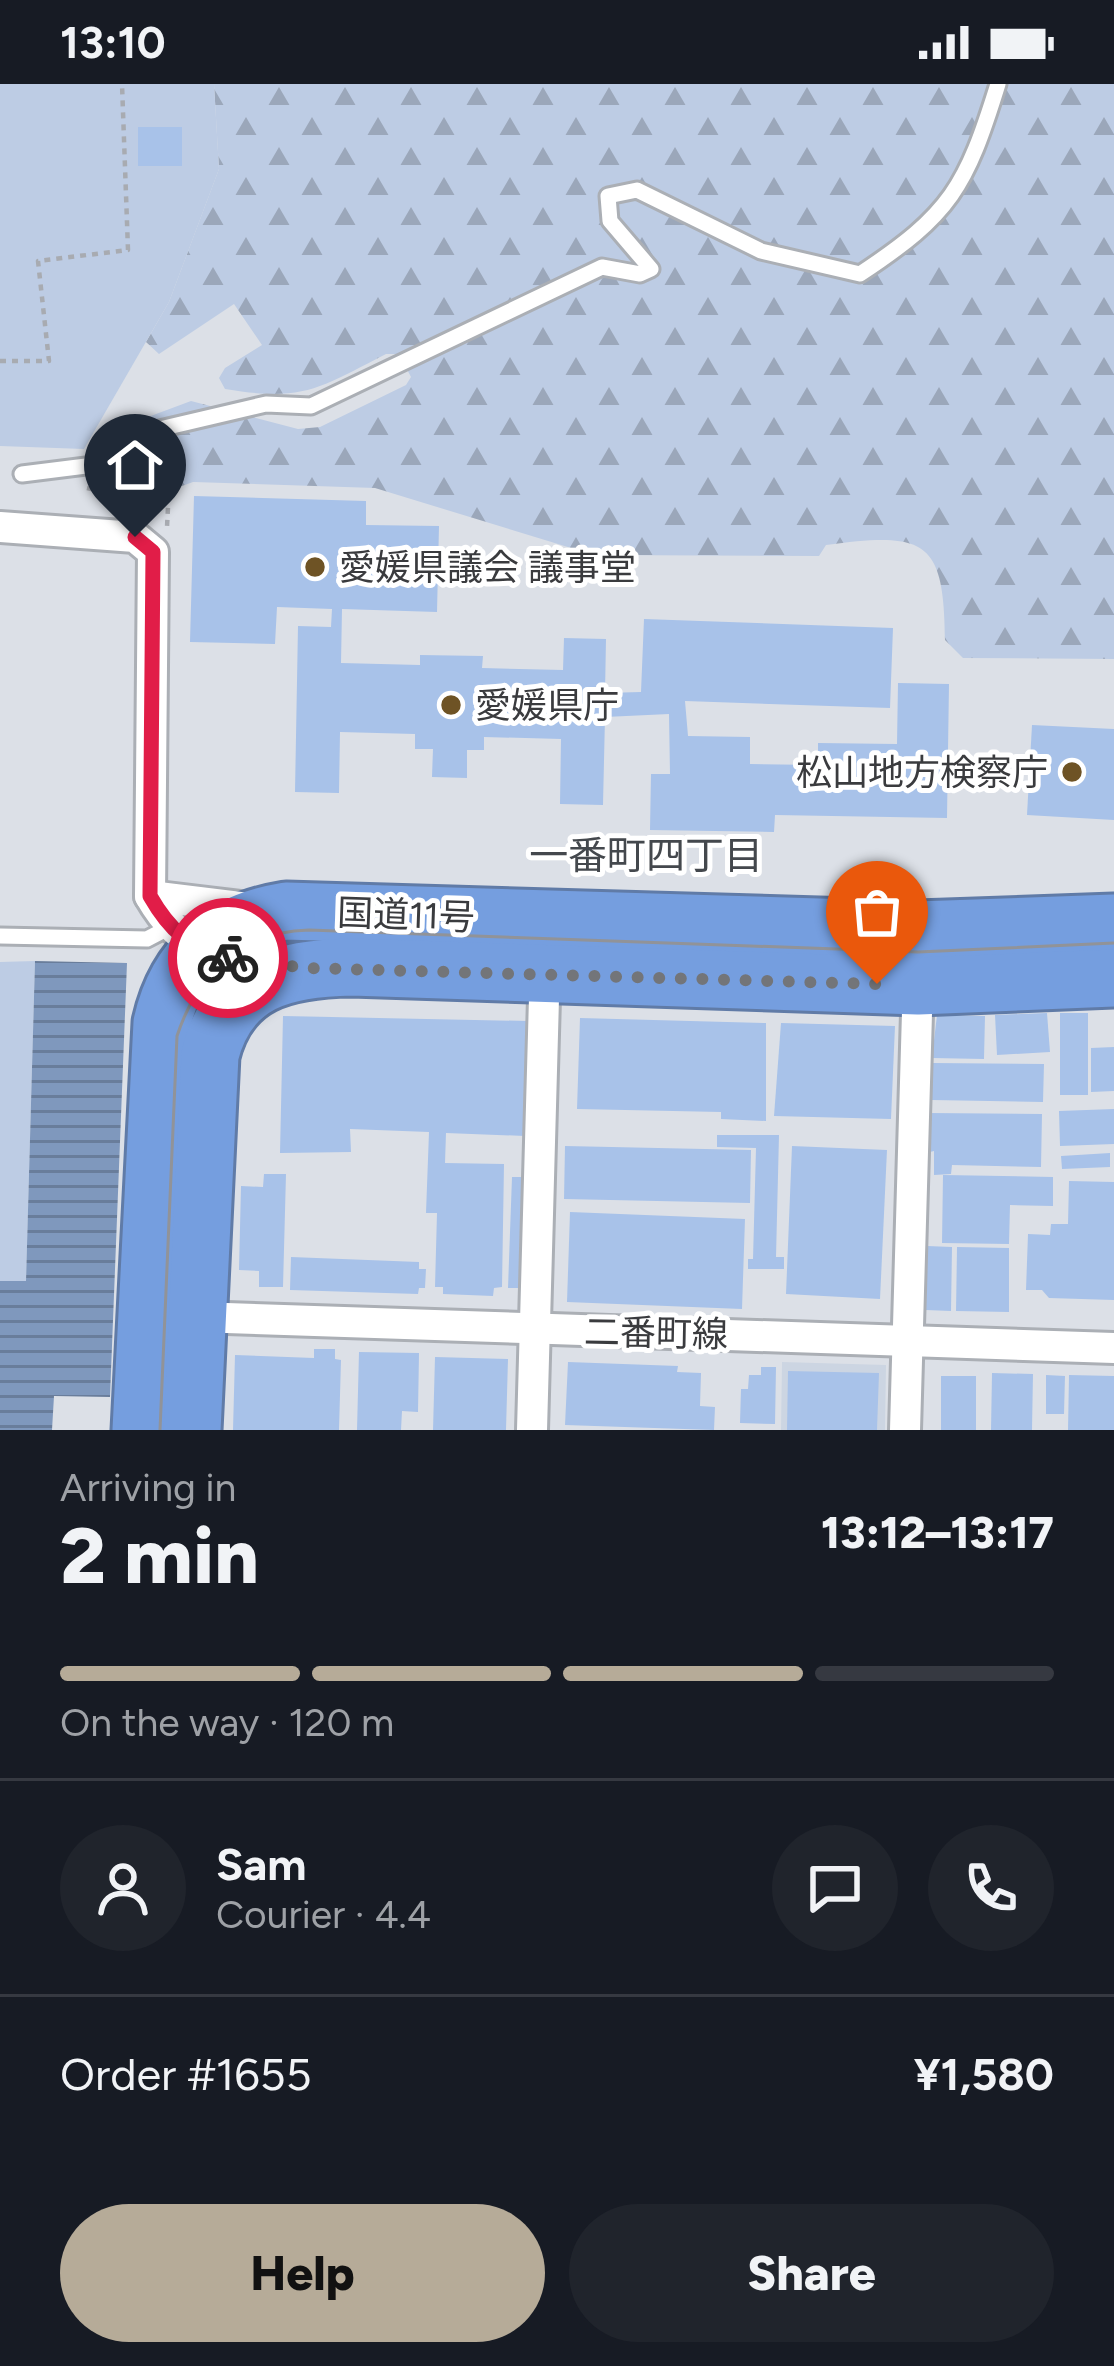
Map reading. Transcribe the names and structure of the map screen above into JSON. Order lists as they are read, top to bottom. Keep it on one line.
{"streets":{"highway":["国道11号"],"street":["二番町線"]},"districts":["一番町四丁目"],"places":["愛媛県議会 議事堂","愛媛県庁","松山地方検察庁"],"page":{"status":"13:10","heading":["2 min","Arriving in","13:12–13:17"],"panel":["Sam","Courier · 4.4","Order #1655","¥1,580"],"bar":"On the way · 120 m","buttons":["Help","Share"]}}
